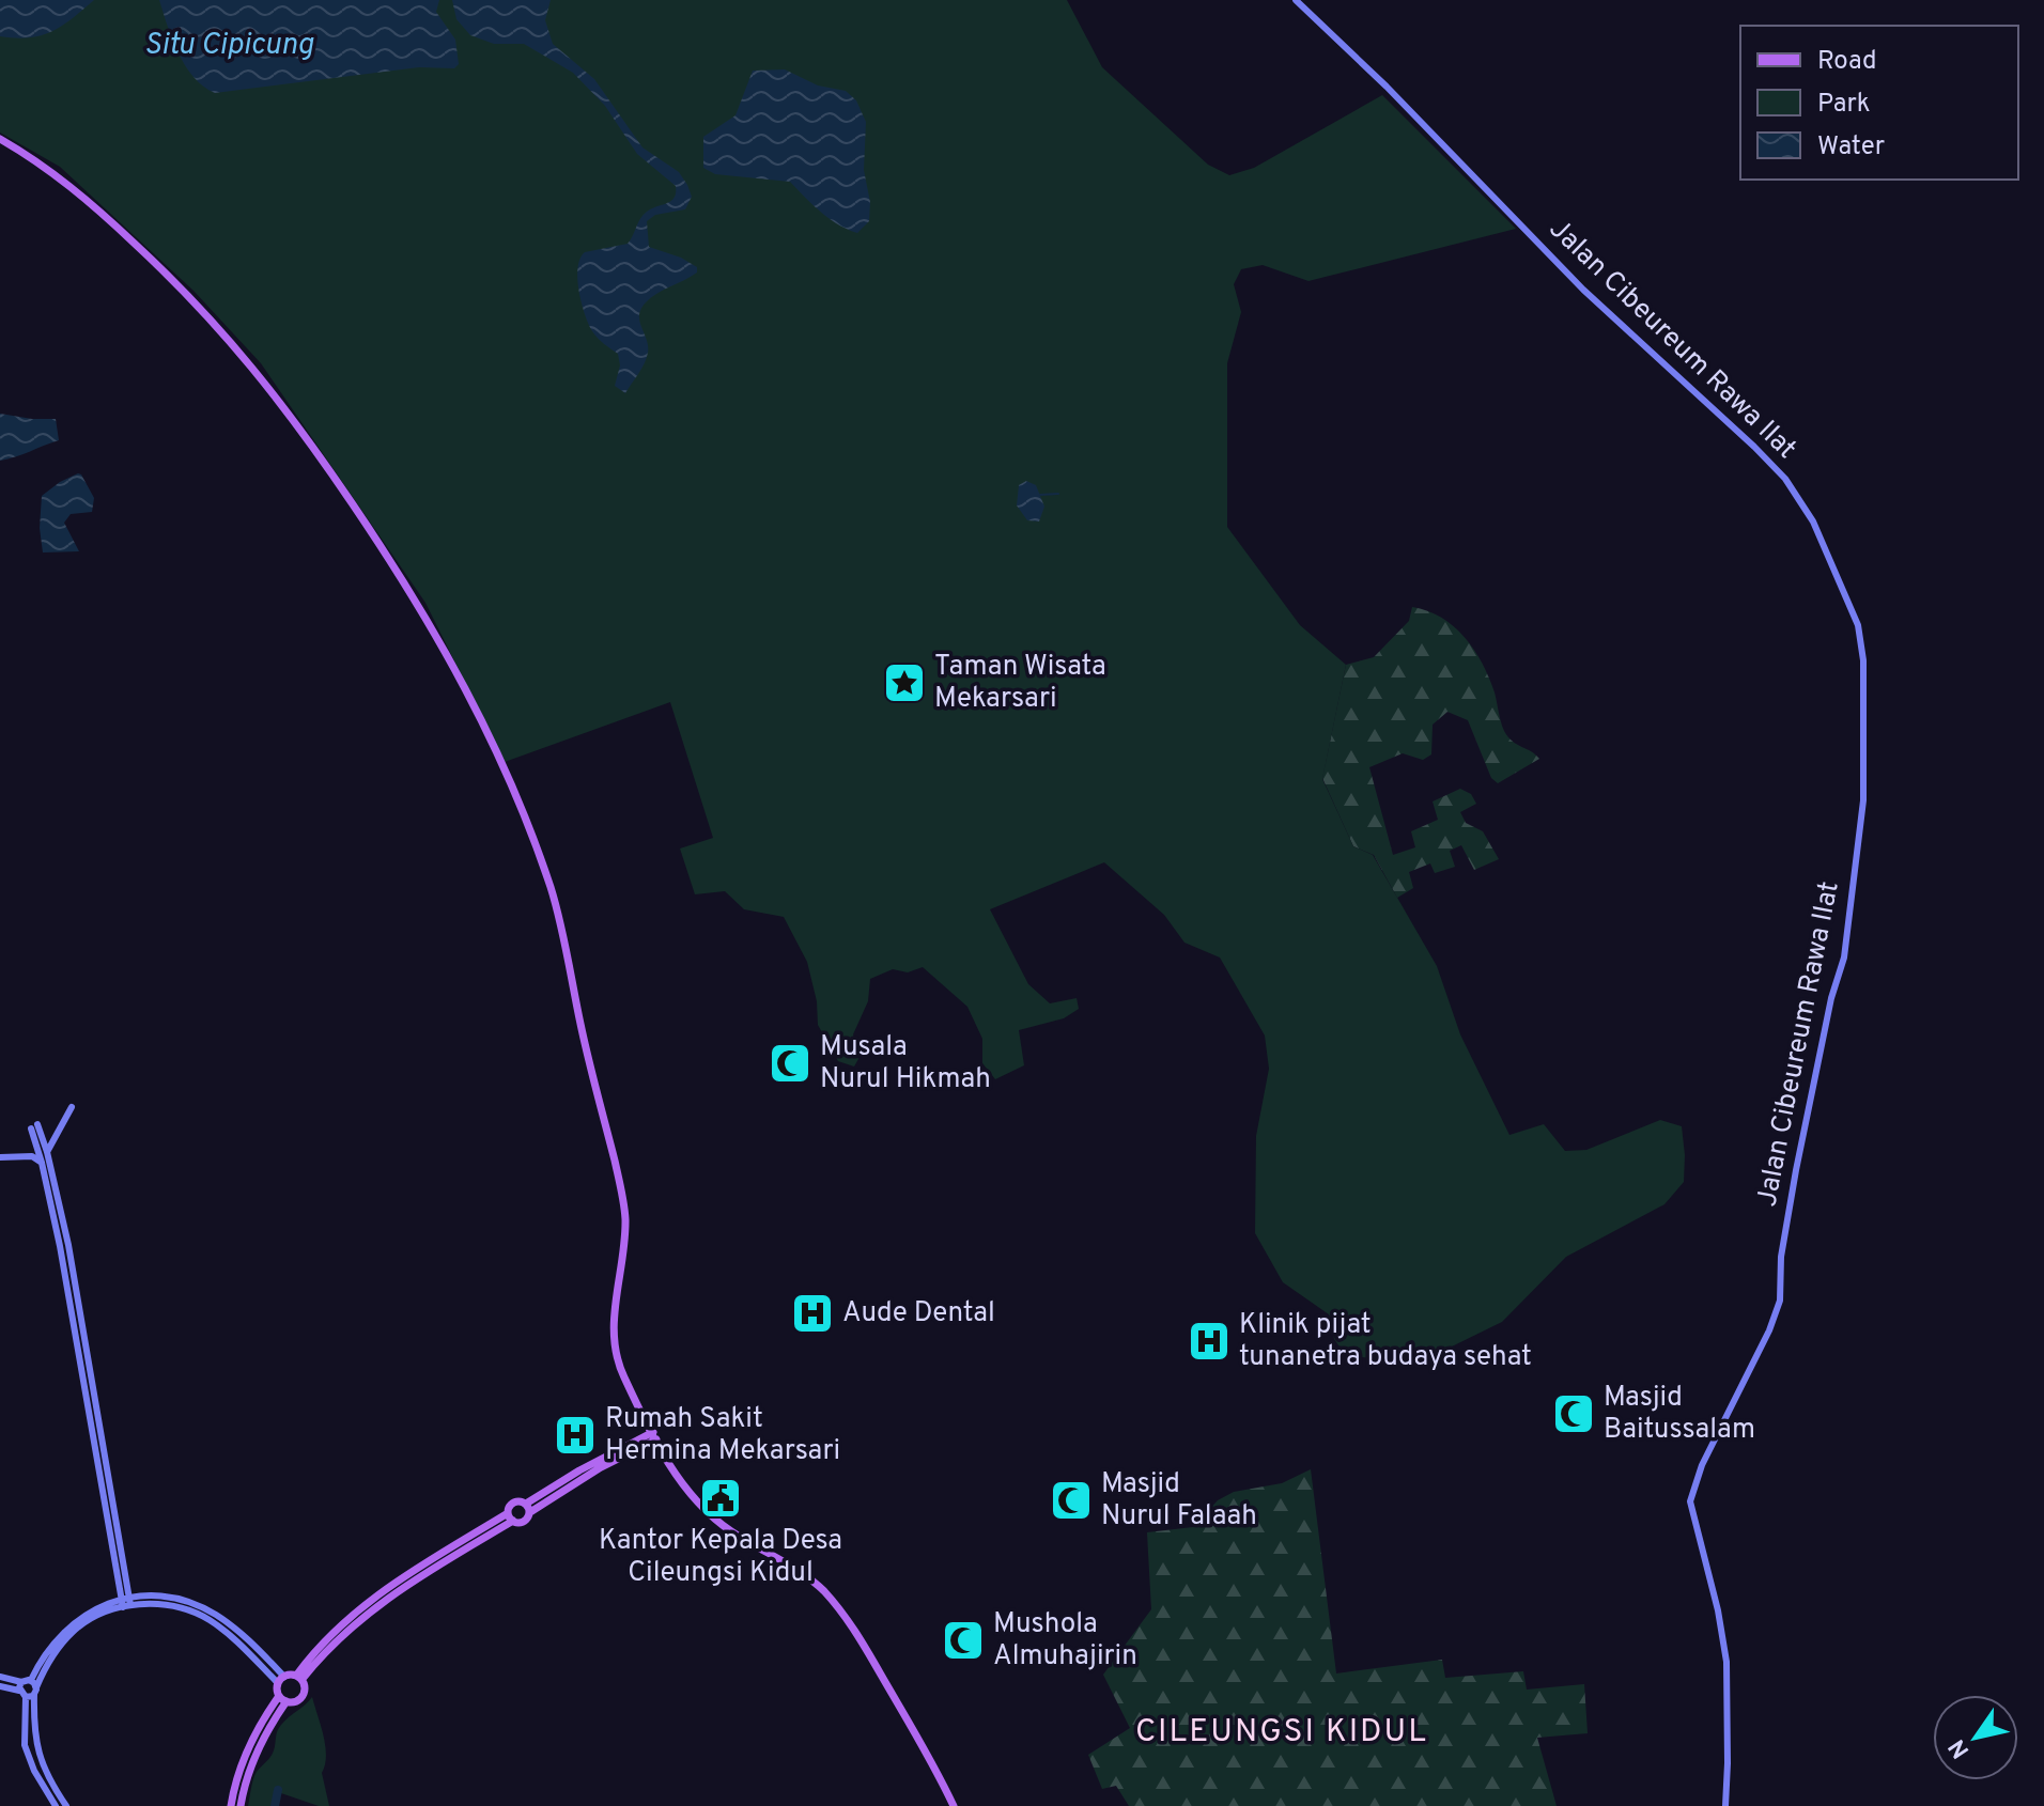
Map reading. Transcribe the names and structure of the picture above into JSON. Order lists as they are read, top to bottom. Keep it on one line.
{"streets":{"street":["Jalan Cibeureum Rawa Ilat"]},"districts":["CILEUNGSI KIDUL"],"water":["Situ Cipicung"],"places":{"place":["Taman Wisata Mekarsari"],"mosque":["Musala Nurul Hikmah","Masjid Baitussalam","Masjid Nurul Falaah","Mushola Almuhajirin"],"hospital":["Aude Dental","Klinik pijat tunanetra budaya sehat","Rumah Sakit Hermina Mekarsari"],"public building":["Kantor Kepala Desa Cileungsi Kidul"]},"legend":["Road","Park","Water"],"north":"bottom left"}
